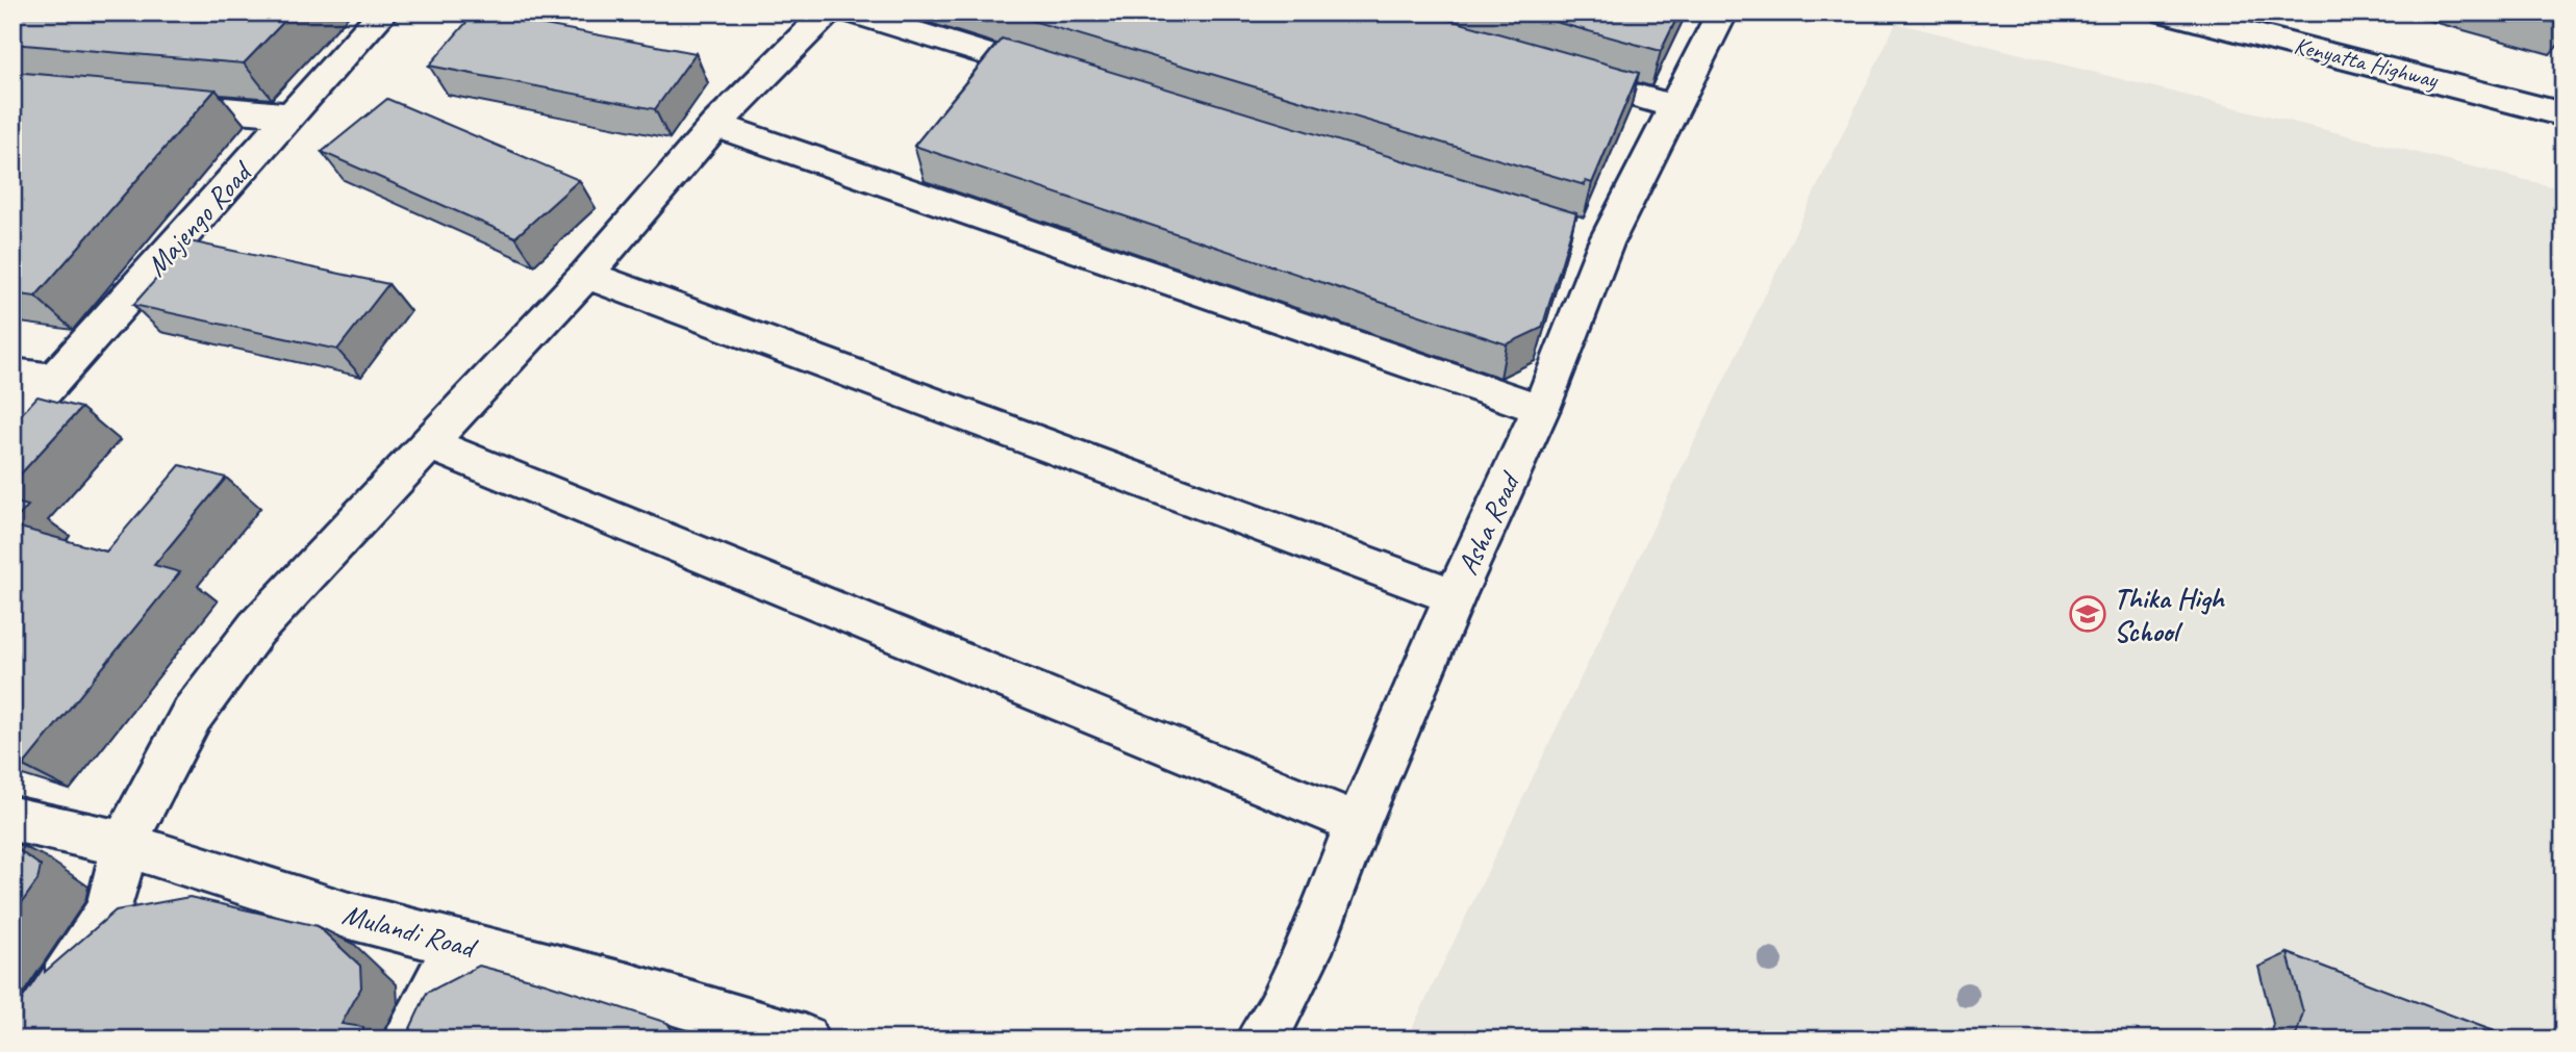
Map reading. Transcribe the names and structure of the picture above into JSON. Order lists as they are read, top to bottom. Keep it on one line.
{"streets":{"street":["Kenyatta Highway","Majengo Road","Asha Road","Mulandi Road"]},"places":{"school or university":["Thika High School"]}}
